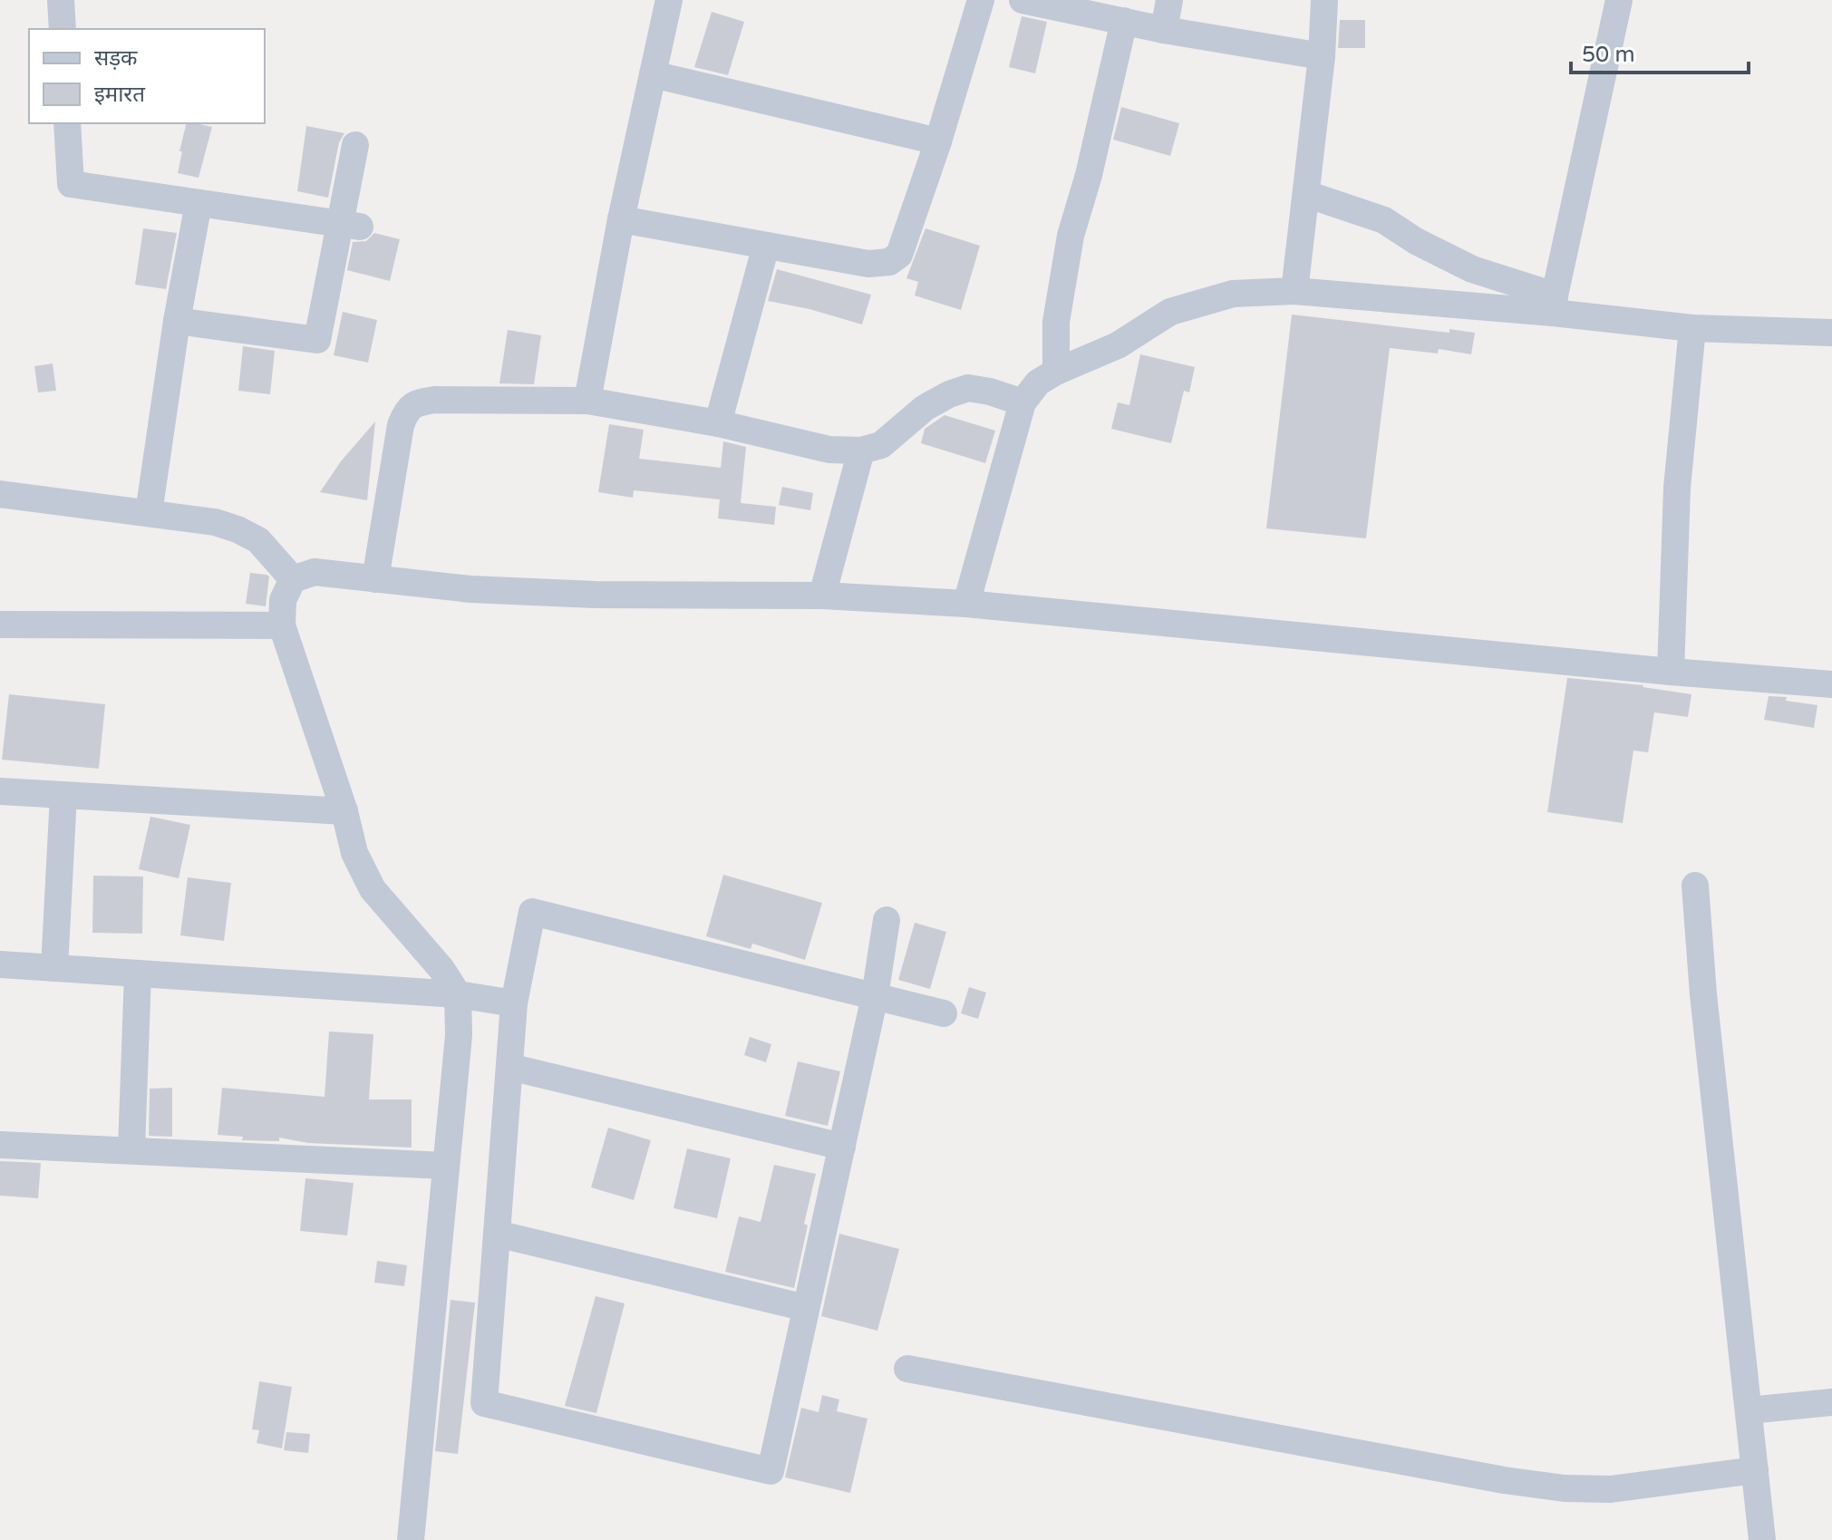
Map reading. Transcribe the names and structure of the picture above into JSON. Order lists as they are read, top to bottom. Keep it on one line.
{"legend":["सड़क","इमारत"],"scale_bar":"50 m"}
